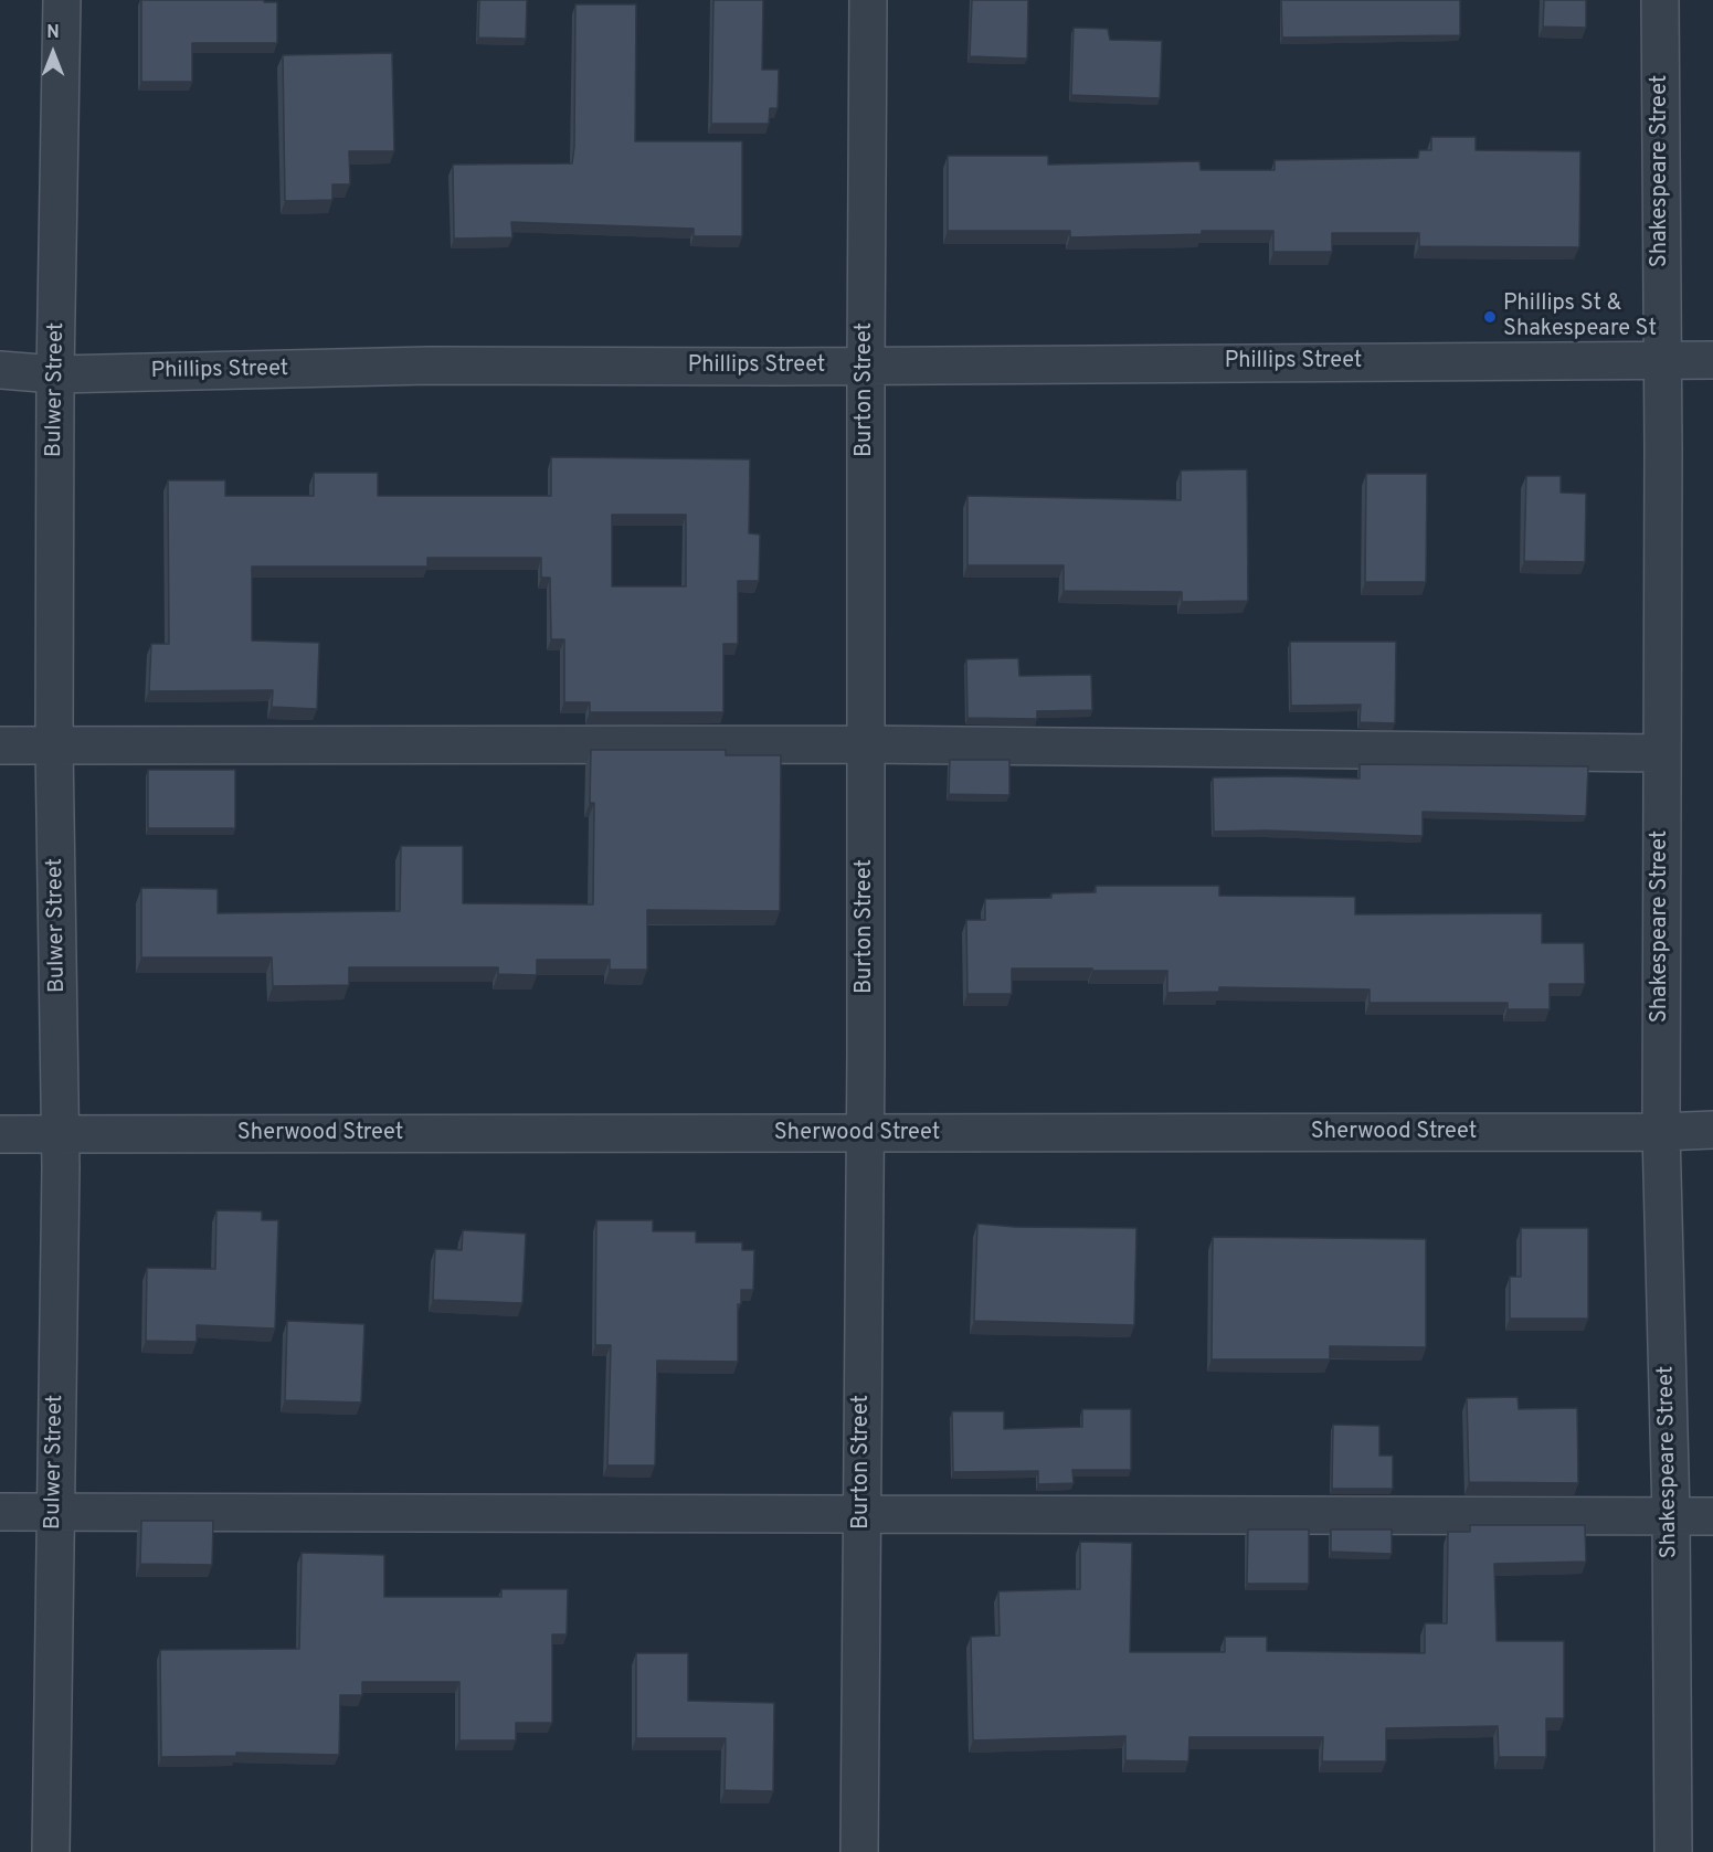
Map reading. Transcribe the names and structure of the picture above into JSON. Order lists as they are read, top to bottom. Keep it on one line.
{"streets":{"street":["Shakespeare Street","Phillips Street","Bulwer Street","Burton Street","Sherwood Street"]},"crossings":[["Shakespeare Street","Phillips Street"],["Shakespeare Street","Sherwood Street"],["Phillips Street","Bulwer Street"],["Phillips Street","Burton Street"],["Bulwer Street","Sherwood Street"],["Burton Street","Sherwood Street"]],"places":["Phillips St & Shakespeare St"],"north":"top"}
